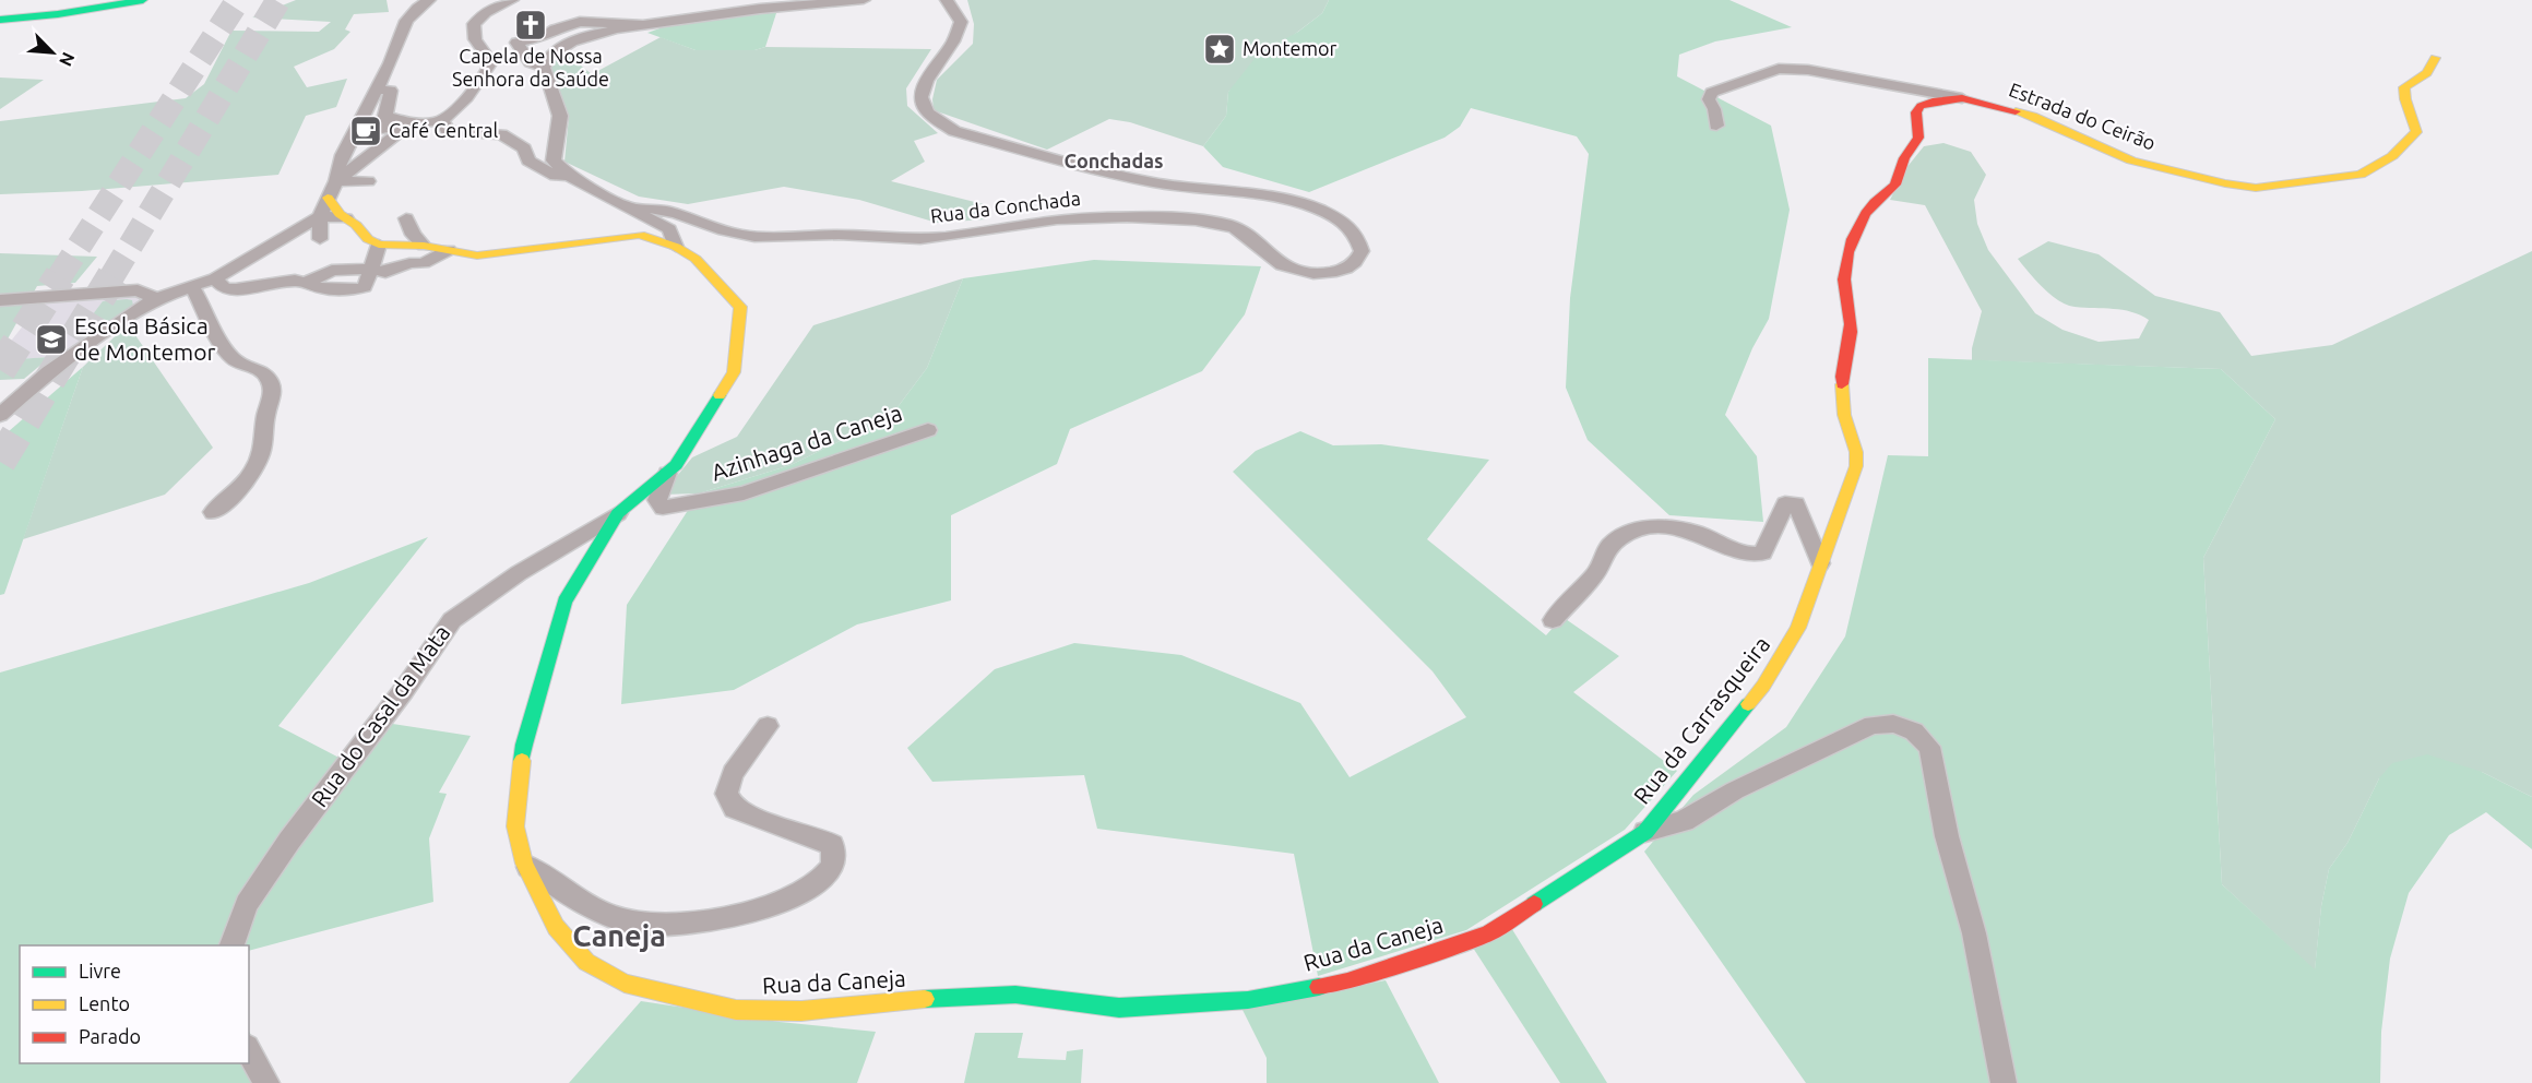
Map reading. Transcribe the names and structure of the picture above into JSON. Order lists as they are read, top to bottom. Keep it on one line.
{"streets":{"street":["Estrada do Ceirão","Rua da Conchada","Azinhaga da Caneja","Rua do Casal da Mata","Rua da Carrasqueira","Rua da Caneja"]},"crossings":[["Estrada do Ceirão","Rua da Carrasqueira"],["Azinhaga da Caneja","Rua da Caneja"],["Rua do Casal da Mata","Rua da Caneja"],["Rua da Carrasqueira","Rua da Caneja"]],"districts":["Conchadas","Caneja"],"places":{"church":["Capela de Nossa Senhora da Saúde"],"place":["Montemor"],"cafe":["Café Central"],"school or university":["Escola Básica de Montemor"]},"legend":["Livre","Lento","Parado"],"north":"bottom right"}
